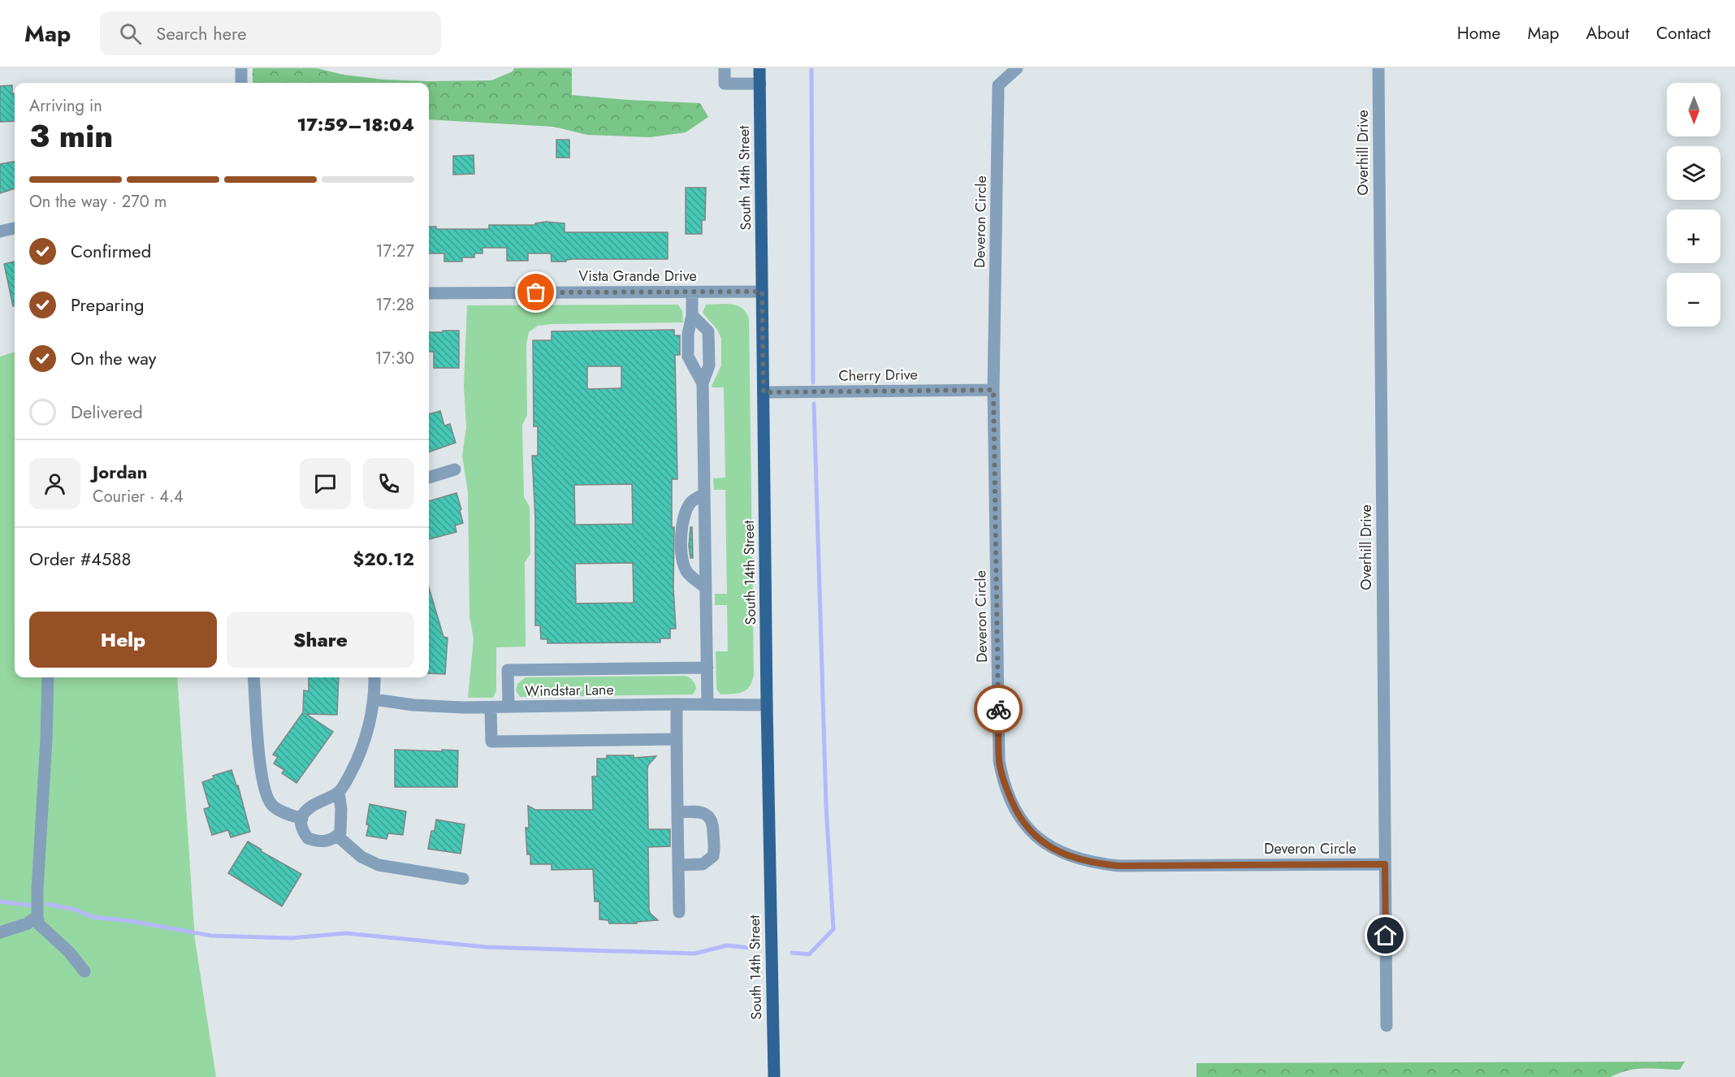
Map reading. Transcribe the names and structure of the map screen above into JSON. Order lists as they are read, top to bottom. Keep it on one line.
{"streets":{"main road":["South 14th Street"],"street":["Overhill Drive","Deveron Circle","Vista Grande Drive","Cherry Drive","Windstar Lane"]},"crossings":[["Overhill Drive","Deveron Circle"],["South 14th Street","Vista Grande Drive"],["South 14th Street","Cherry Drive"],["South 14th Street","Windstar Lane"],["Deveron Circle","Cherry Drive"]],"north":"bottom","page":{"header":"Map","search":"Search here","nav":["Home","Map","About","Contact"],"map_buttons":["+","−"],"heading":["3 min","Arriving in","17:59–18:04"],"panel":["Jordan","Courier · 4.4","Order #4588","$20.12"],"bar":"On the way · 270 m","list":[["Confirmed","17:27"],["Preparing","17:28"],["On the way","17:30"],"Delivered"],"buttons":["Help","Share"]}}
